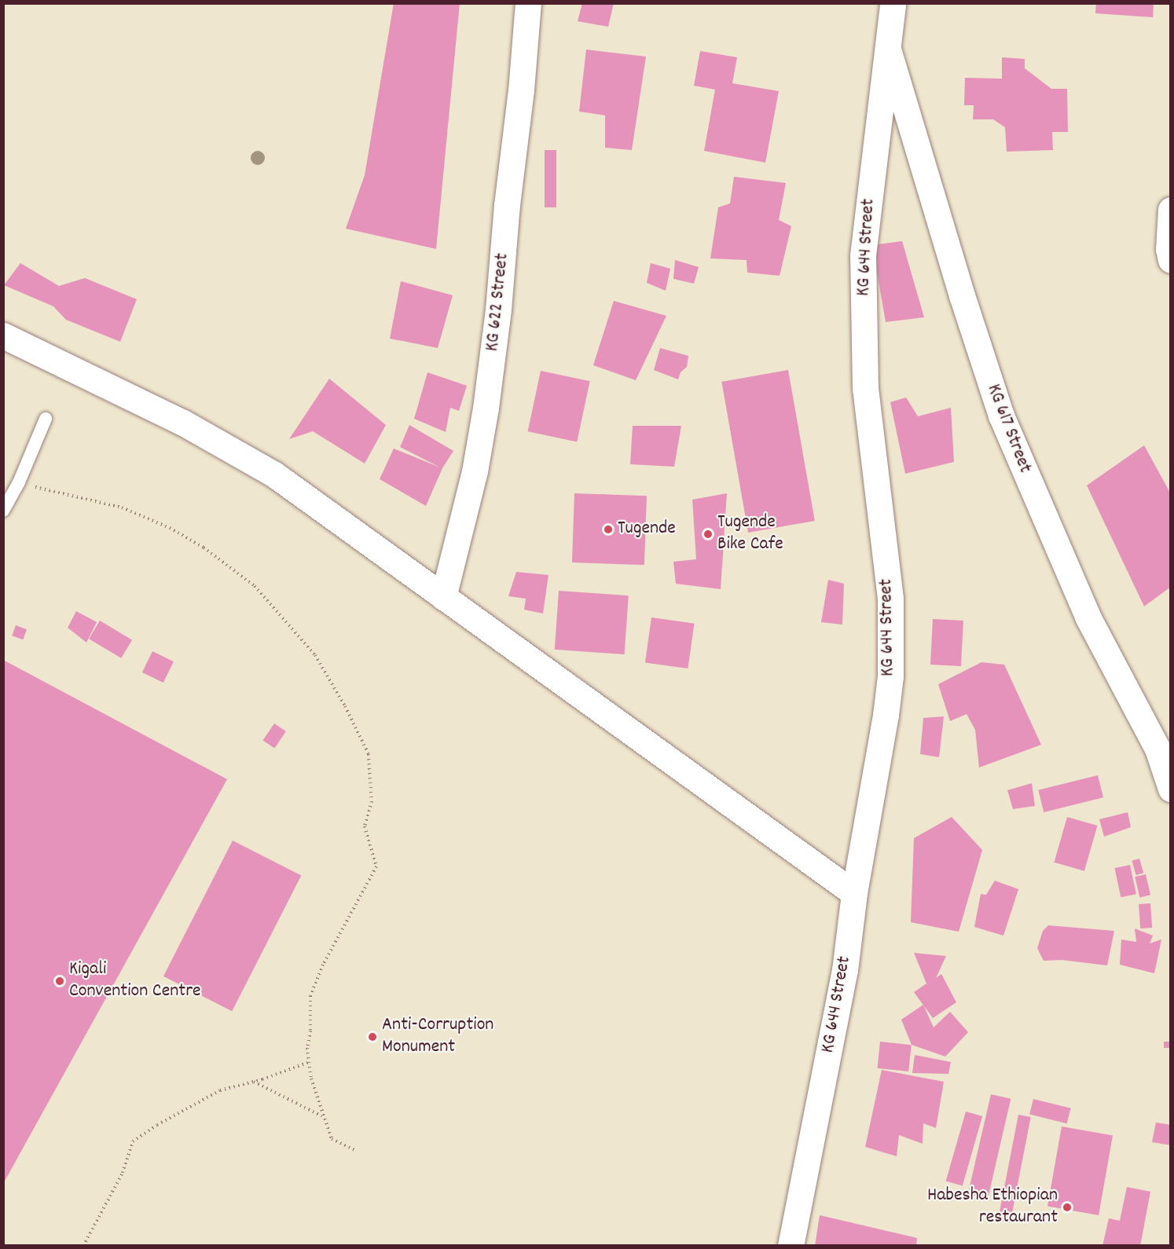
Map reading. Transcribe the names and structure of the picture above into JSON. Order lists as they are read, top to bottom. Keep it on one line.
{"streets":{"main road":["KG 644 Street","KG 622 Street","KG 617 Street"]},"crossings":[["KG 644 Street","KG 617 Street"]],"places":["Tugende","Tugende Bike Cafe","Kigali Convention Centre","Anti-Corruption Monument","Habesha Ethiopian restaurant"]}
